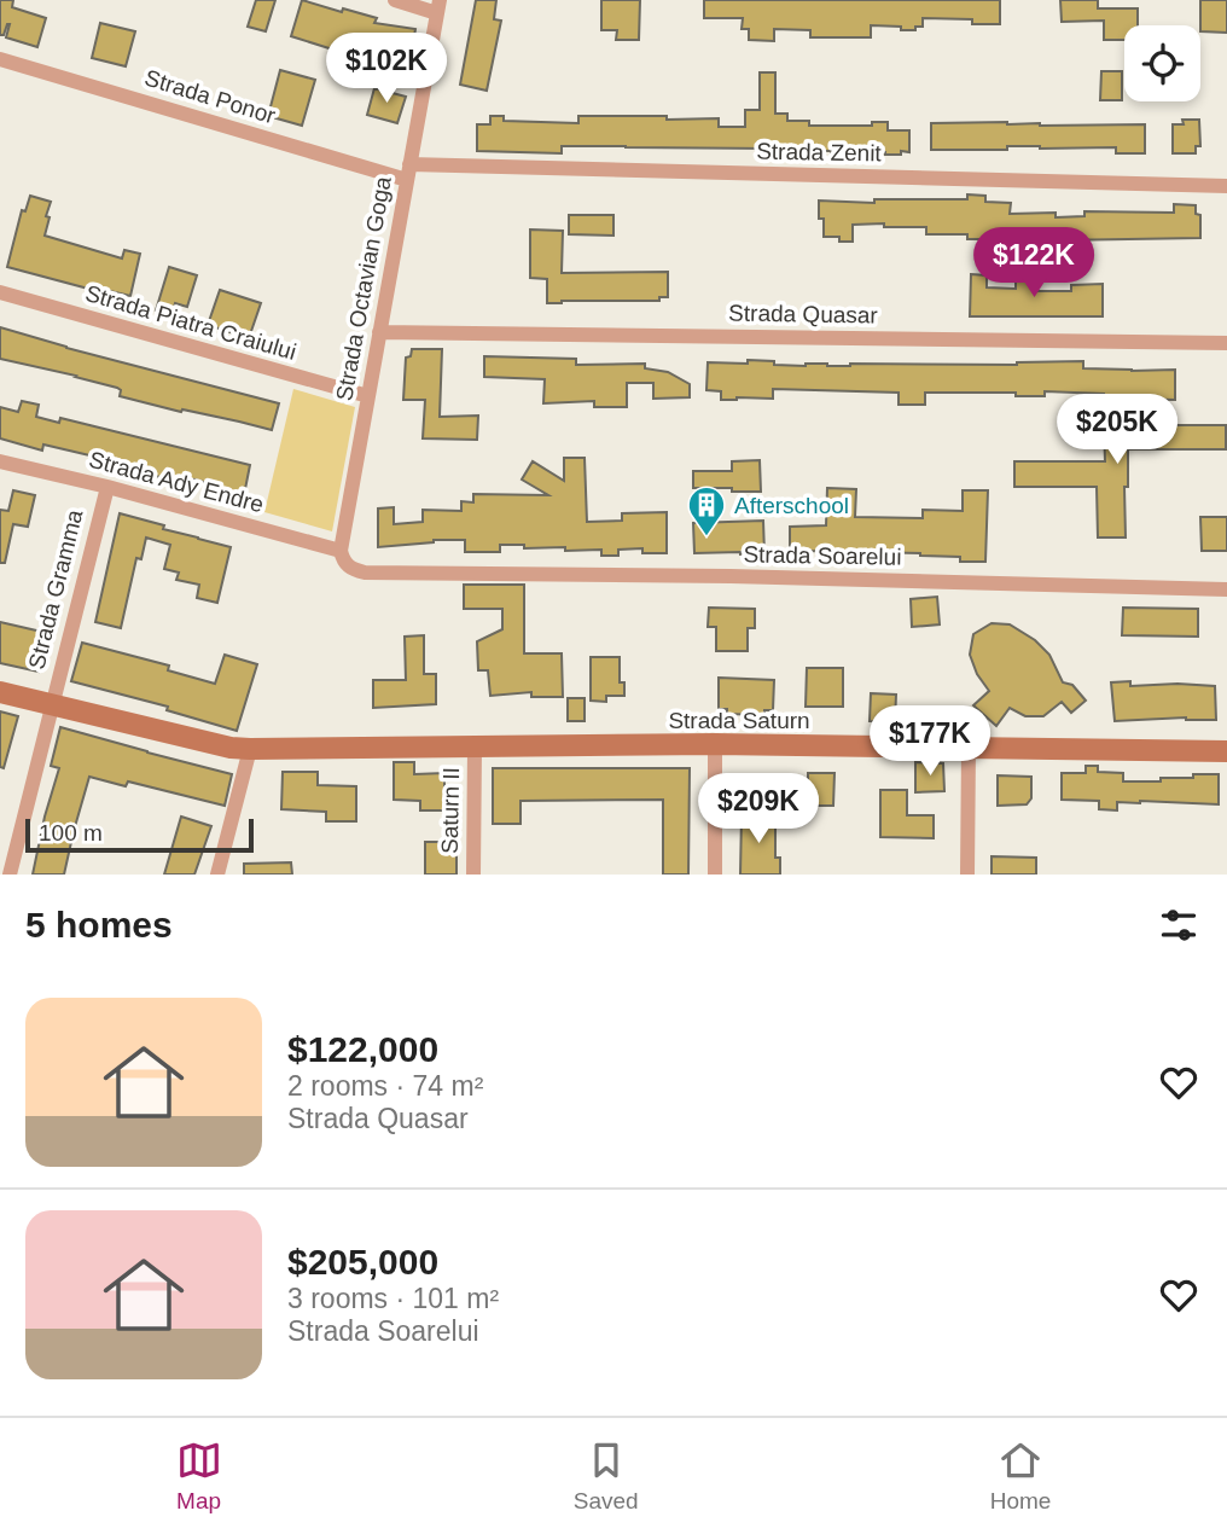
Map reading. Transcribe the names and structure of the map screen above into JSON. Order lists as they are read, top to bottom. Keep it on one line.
{"streets":{"street":["Strada Ponor","Strada Zenit","Strada Octavian Goga","Strada Quasar","Strada Piatra Craiului","Strada Ady Endre","Strada Soarelui","Strada Gramma","Strada Saturn","Saturn II"]},"crossings":[["Strada Ponor","Strada Zenit"],["Strada Ponor","Strada Octavian Goga"],["Strada Zenit","Strada Octavian Goga"],["Strada Octavian Goga","Strada Quasar"],["Strada Octavian Goga","Strada Piatra Craiului"],["Strada Octavian Goga","Strada Ady Endre"],["Strada Octavian Goga","Strada Soarelui"],["Strada Ady Endre","Strada Soarelui"],["Strada Ady Endre","Strada Gramma"],["Strada Gramma","Strada Saturn"],["Strada Saturn","Saturn II"]],"places":{"building":["Afterschool"]},"scale_bar":"100 m","page":{"price":["$102K","$122K","$205K","$177K","$209K"],"scale":"100 m","heading":"5 homes","list":[{"name":"$122,000","note":"2 rooms · 74 m² · Strada Quasar"},{"name":"$205,000","note":"3 rooms · 101 m² · Strada Soarelui"}],"tabs":["Map","Saved","Home"]}}
